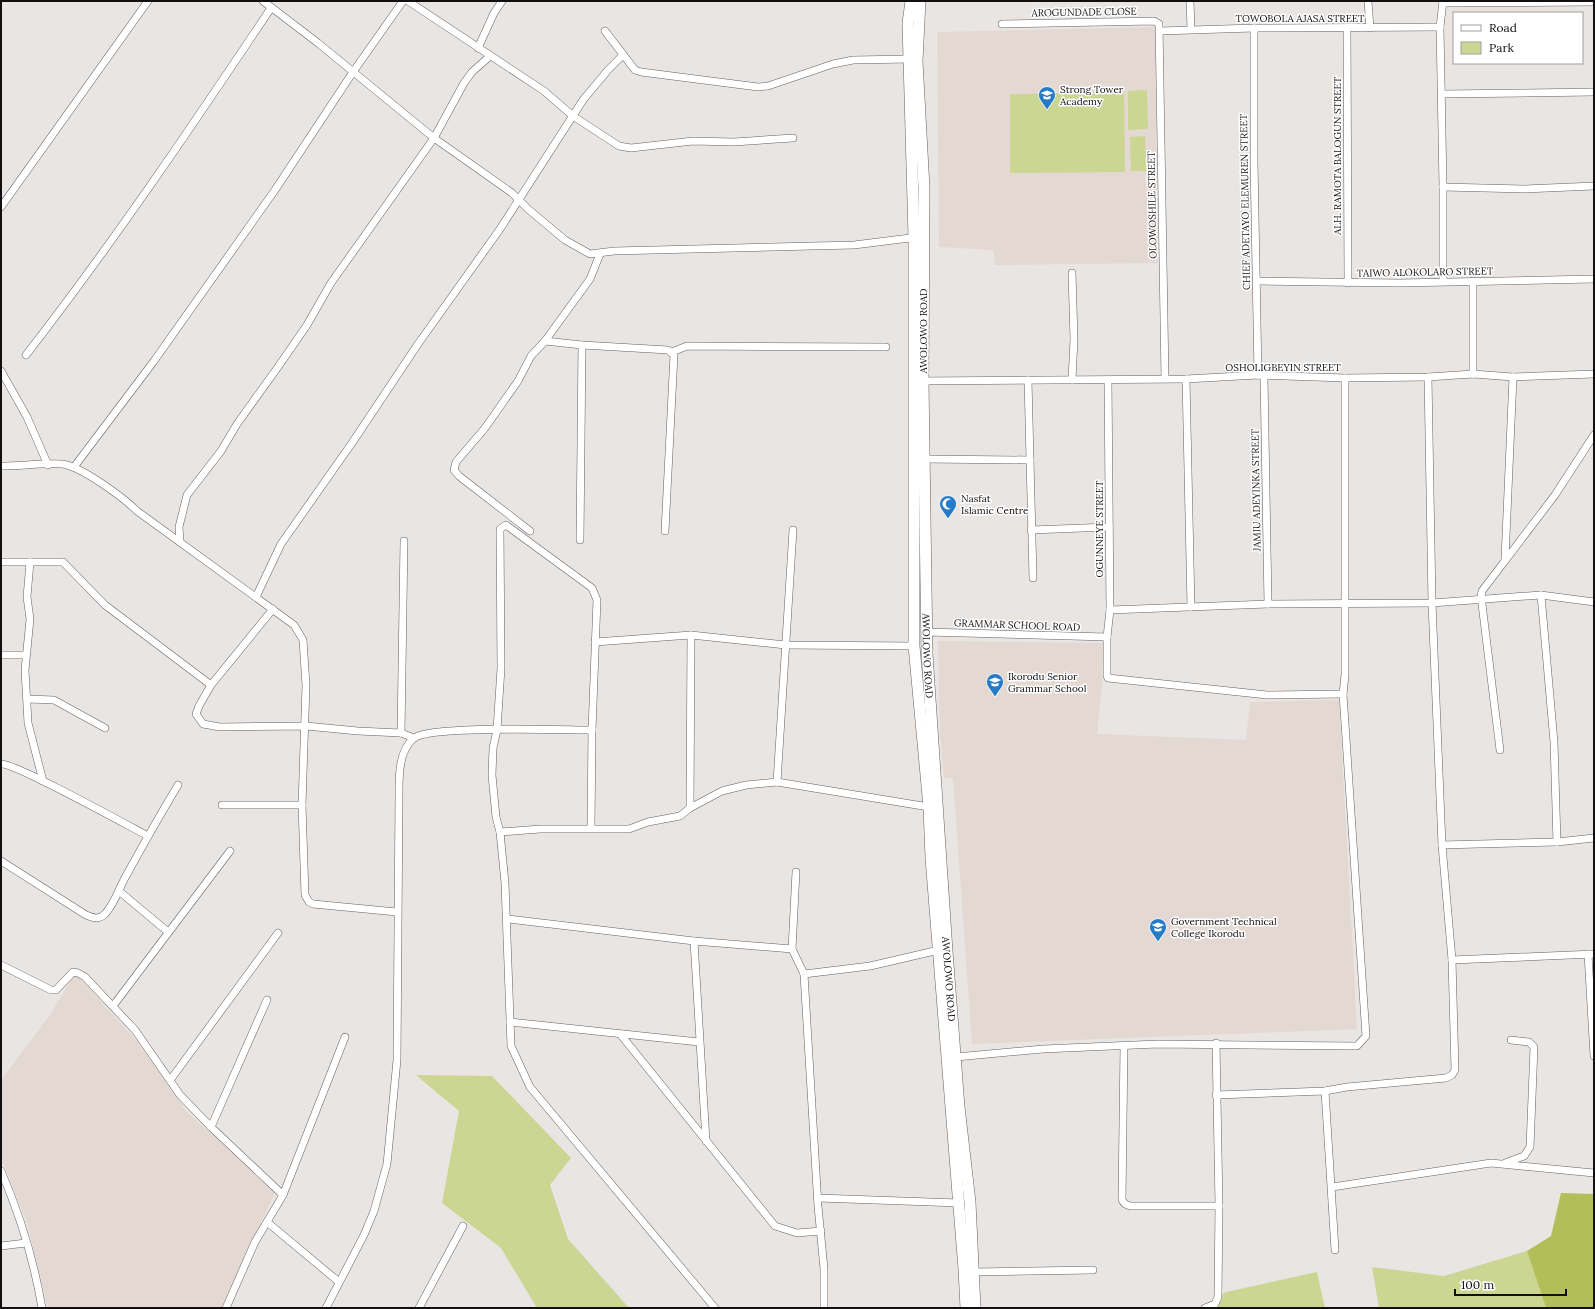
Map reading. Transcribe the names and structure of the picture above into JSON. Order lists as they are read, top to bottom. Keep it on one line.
{"streets":{"main road":["AWOLOWO ROAD"],"street":["AROGUNDADE CLOSE","TOWOBOLA AJASA STREET","ALH. RAMOTA BALOGUN STREET","CHIEF ADETAYO ELEMUREN STREET","OLOWOSHILE STREET","TAIWO ALOKOLARO STREET","OSHOLIGBEYIN STREET","JAMIU ADEYINKA STREET","OGUNNEYE STREET","GRAMMAR SCHOOL ROAD"]},"crossings":[["AROGUNDADE CLOSE","TOWOBOLA AJASA STREET"],["AROGUNDADE CLOSE","OLOWOSHILE STREET"],["TOWOBOLA AJASA STREET","ALH. RAMOTA BALOGUN STREET"],["TOWOBOLA AJASA STREET","CHIEF ADETAYO ELEMUREN STREET"],["TOWOBOLA AJASA STREET","OLOWOSHILE STREET"],["ALH. RAMOTA BALOGUN STREET","TAIWO ALOKOLARO STREET"],["CHIEF ADETAYO ELEMUREN STREET","TAIWO ALOKOLARO STREET"],["CHIEF ADETAYO ELEMUREN STREET","OSHOLIGBEYIN STREET"],["CHIEF ADETAYO ELEMUREN STREET","JAMIU ADEYINKA STREET"],["OLOWOSHILE STREET","OSHOLIGBEYIN STREET"],["AWOLOWO ROAD","OSHOLIGBEYIN STREET"],["AWOLOWO ROAD","GRAMMAR SCHOOL ROAD"],["OSHOLIGBEYIN STREET","JAMIU ADEYINKA STREET"],["OSHOLIGBEYIN STREET","OGUNNEYE STREET"],["OGUNNEYE STREET","GRAMMAR SCHOOL ROAD"]],"places":{"school or university":["Strong Tower Academy","Ikorodu Senior Grammar School","Government Technical College Ikorodu"],"mosque":["Nasfat Islamic Centre"]},"legend":["Road","Park"],"scale_bar":"100 m"}
